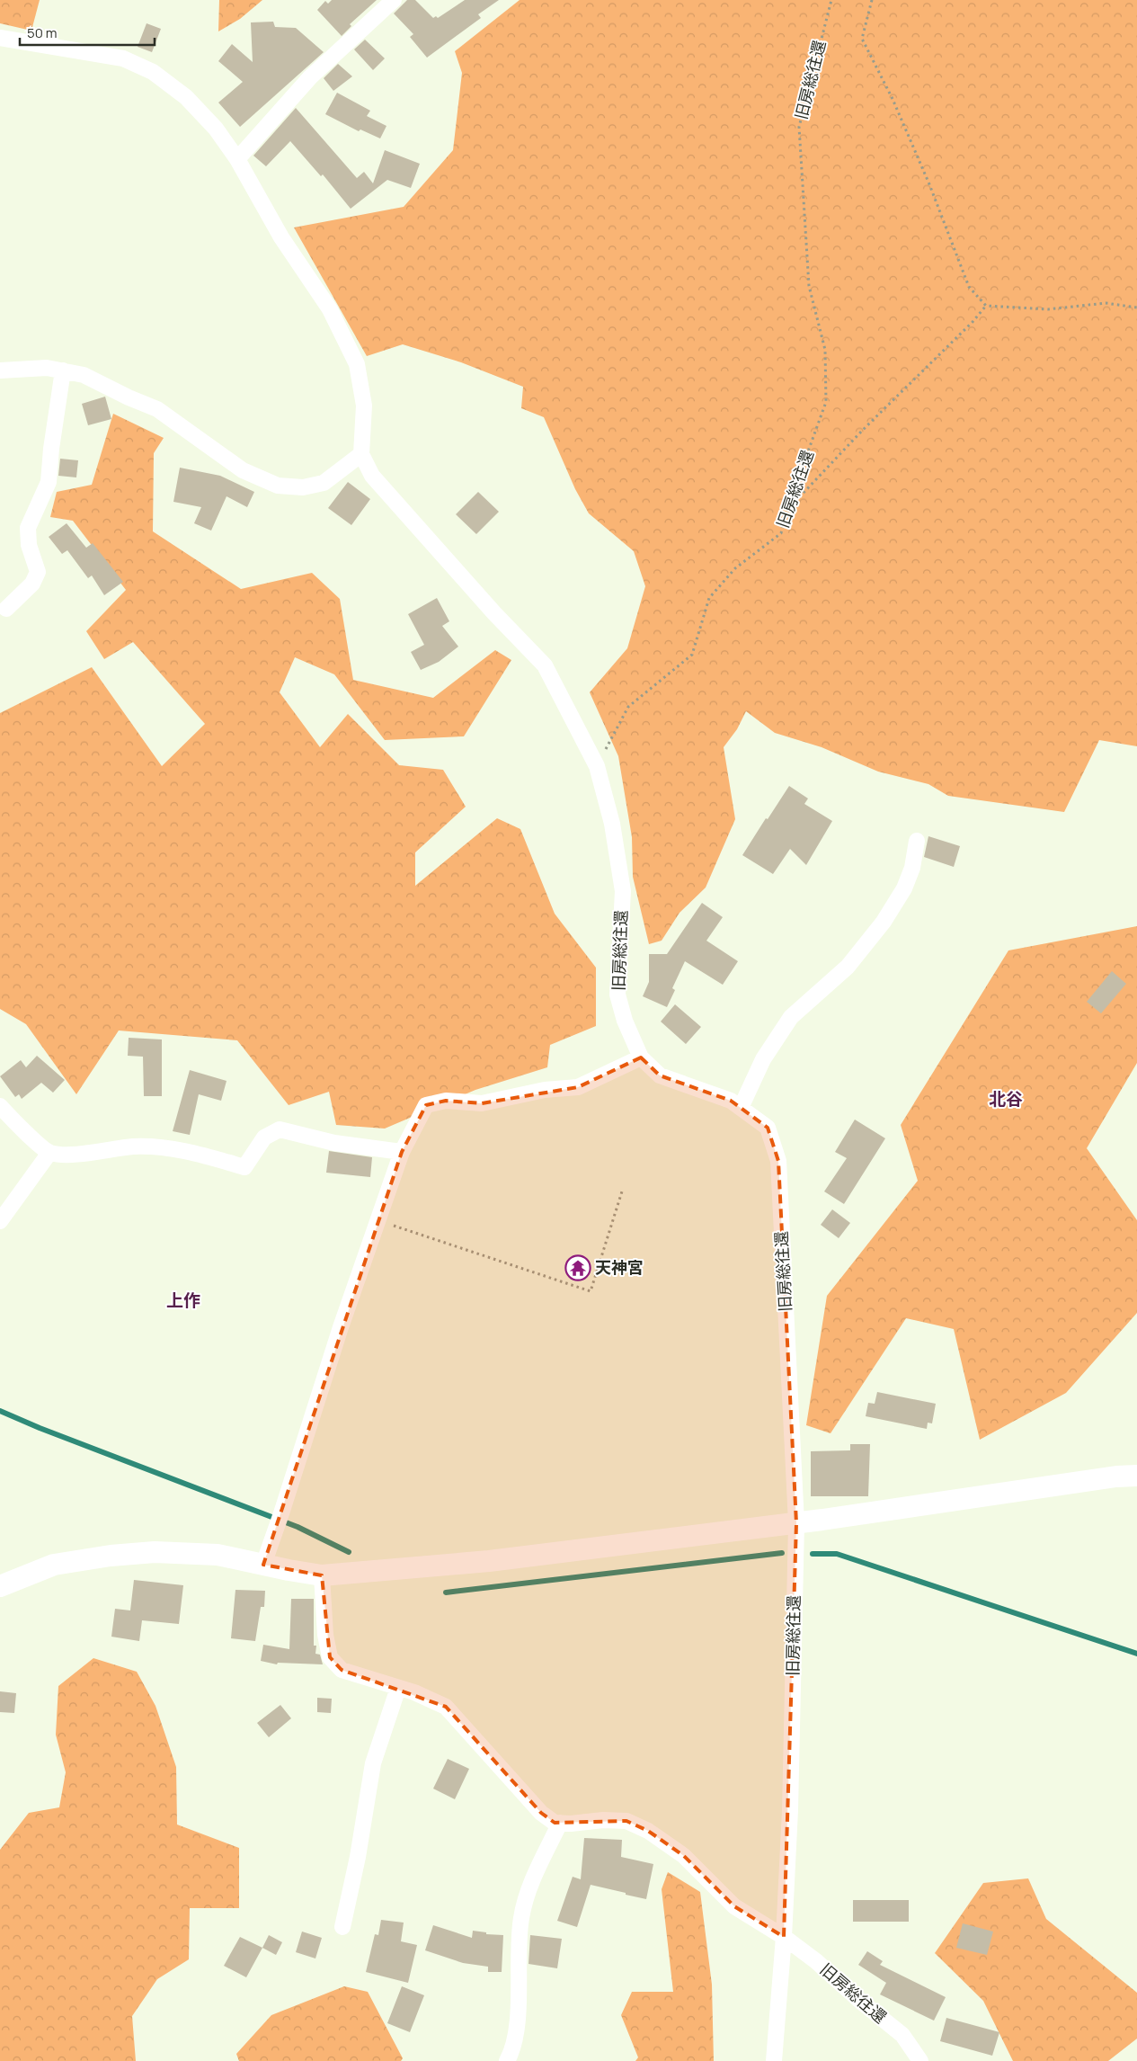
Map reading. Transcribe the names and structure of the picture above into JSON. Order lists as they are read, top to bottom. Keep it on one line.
{"streets":{"street":["旧房総往還"]},"districts":["北谷","上作"],"places":{"temple":["天神宮"]},"scale_bar":"50 m"}
